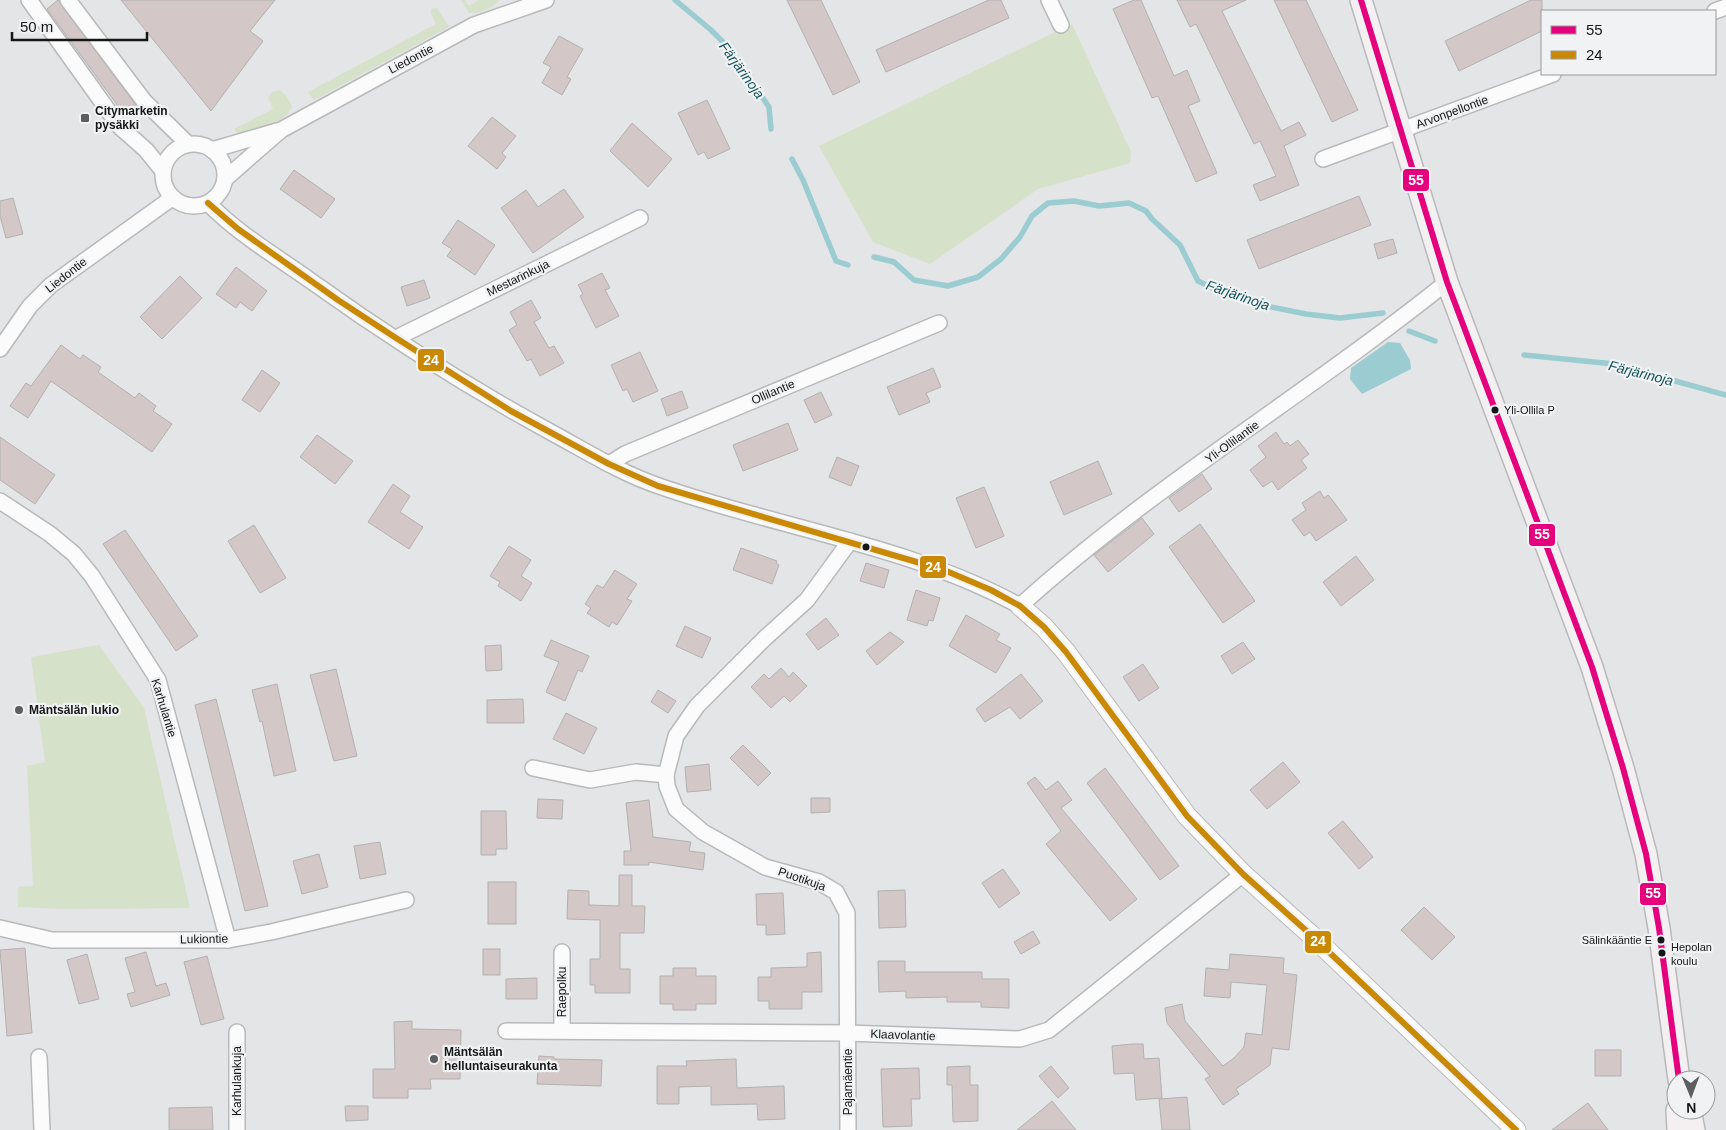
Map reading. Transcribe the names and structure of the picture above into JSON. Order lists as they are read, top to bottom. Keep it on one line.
{"streets":{"street":["Liedontie","Arvonpellontie","Mestarinkuja","Ollilantie","Yli-Ollilantie","Karhulantie","Puotikuja","Lukiontie","Raepolku","Klaavolantie","Karhulankuja","Pajamäentie"]},"crossings":[["Karhulantie","Lukiontie"],["Puotikuja","Klaavolantie"],["Puotikuja","Pajamäentie"],["Raepolku","Klaavolantie"],["Klaavolantie","Pajamäentie"]],"water":["Färjärinoja"],"places":{"transit":["Citymarketin pysäkki"],"other":["Yli-Ollila P","Mäntsälän lukio","Sälinkääntie E","Hepolan koulu","Mäntsälän helluntaiseurakunta"]},"lines":["transit line 55","transit line 24"],"legend":["55","24"],"scale_bar":"50 m","north":"bottom"}
